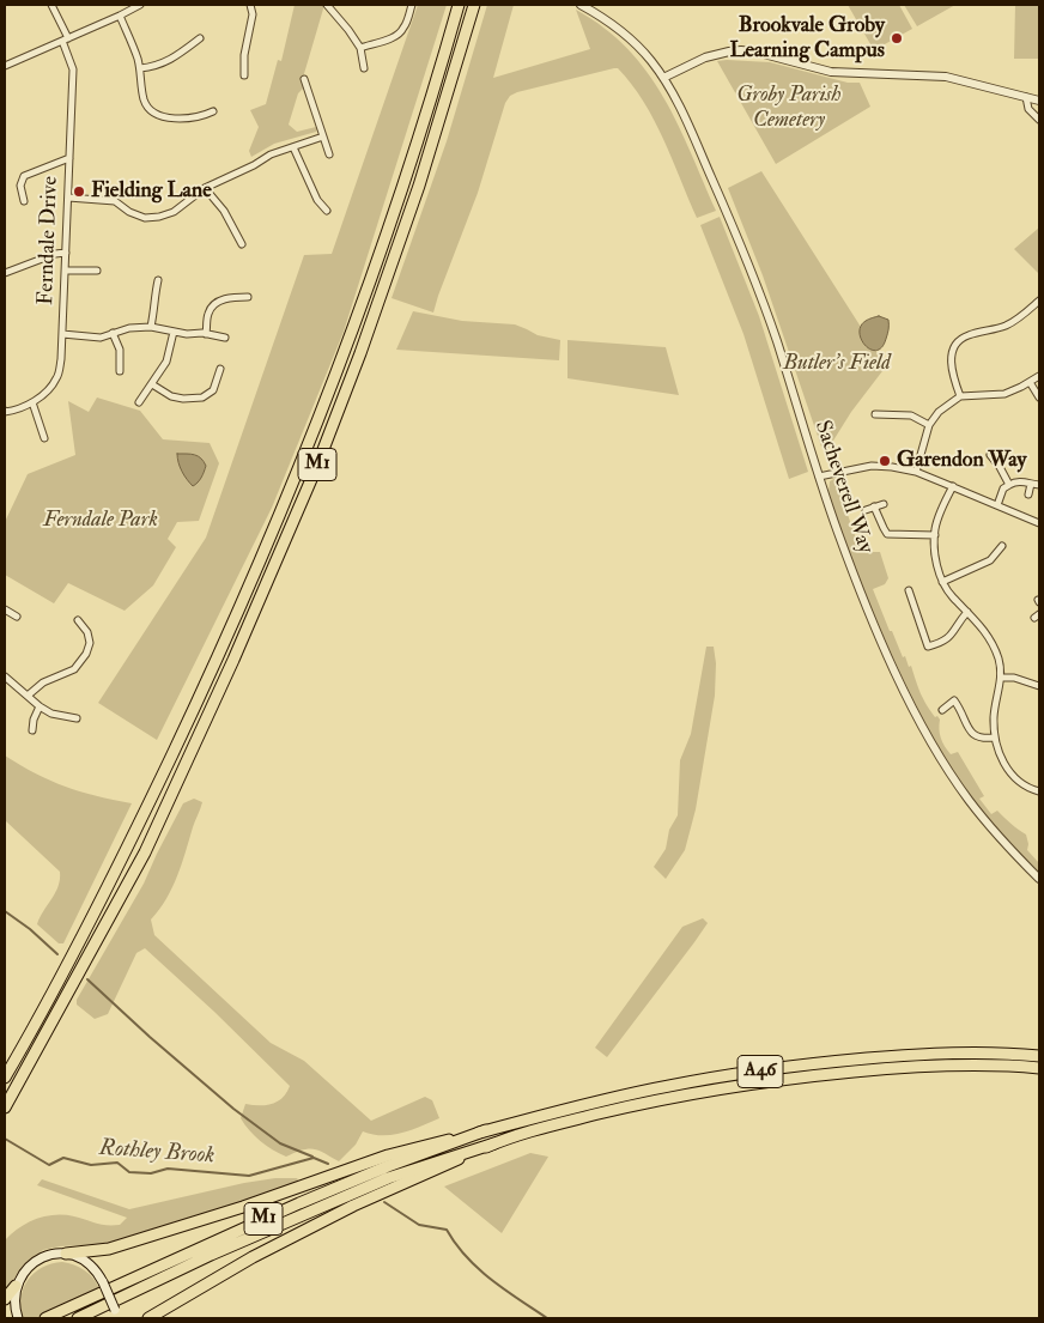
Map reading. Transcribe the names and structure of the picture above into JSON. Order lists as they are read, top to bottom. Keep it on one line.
{"streets":{"highway":["M1","A46"],"street":["Ferndale Drive","Sacheverell Way"]},"crossings":[["M1","A46"]],"water":["Rothley Brook"],"parks":["Groby Parish Cemetery","Butler's Field","Ferndale Park"],"places":["Brookvale Groby Learning Campus","Fielding Lane","Garendon Way"]}
